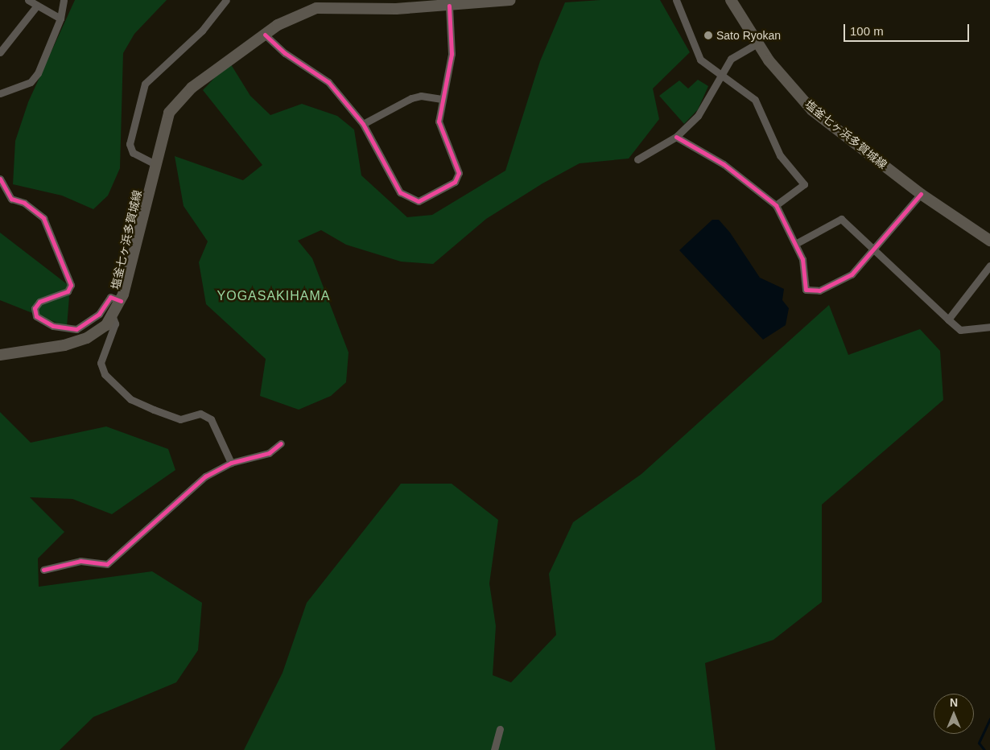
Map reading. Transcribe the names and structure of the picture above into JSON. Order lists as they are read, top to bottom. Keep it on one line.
{"streets":{"main road":["塩釜七ヶ浜多賀城線"]},"districts":["YOGASAKIHAMA"],"places":["Sato Ryokan"],"scale_bar":"100 m","north":"top"}
